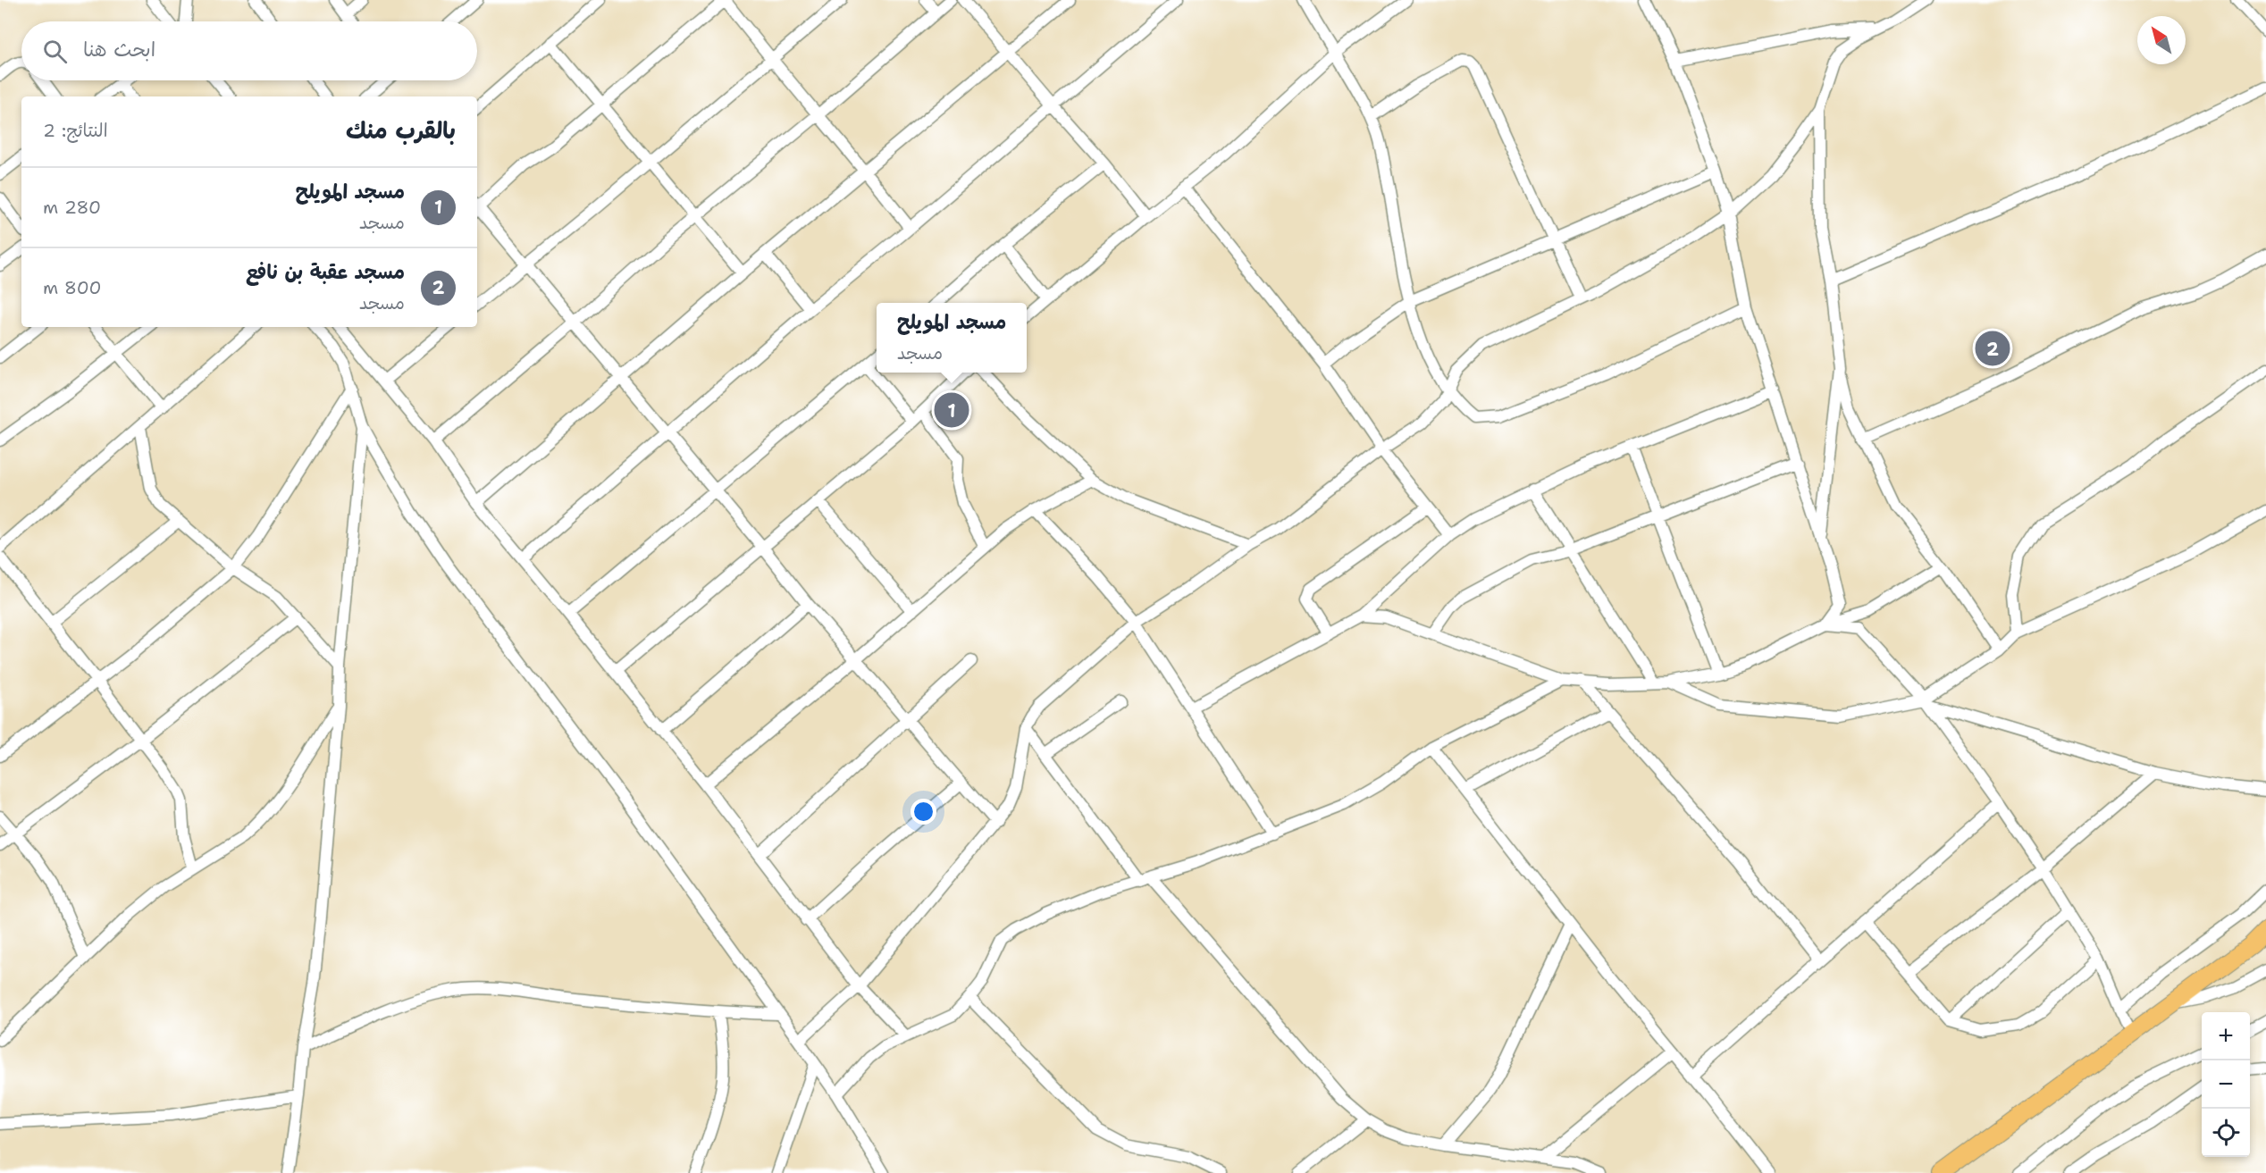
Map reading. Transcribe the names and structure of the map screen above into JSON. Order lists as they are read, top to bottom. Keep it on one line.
{"north":"top left","page":{"search":"ابحث هنا","heading":["بالقرب منك","النتائج: 2"],"list":[{"mark":"1","name":"مسجد المويلح","note":"مسجد","value":"280 m"},{"mark":"2","name":"مسجد عقبة بن نافع","note":"مسجد","value":"800 m"}],"popup":["مسجد المويلح","مسجد"],"pins":["2","1"],"map_buttons":["+","−"]}}
